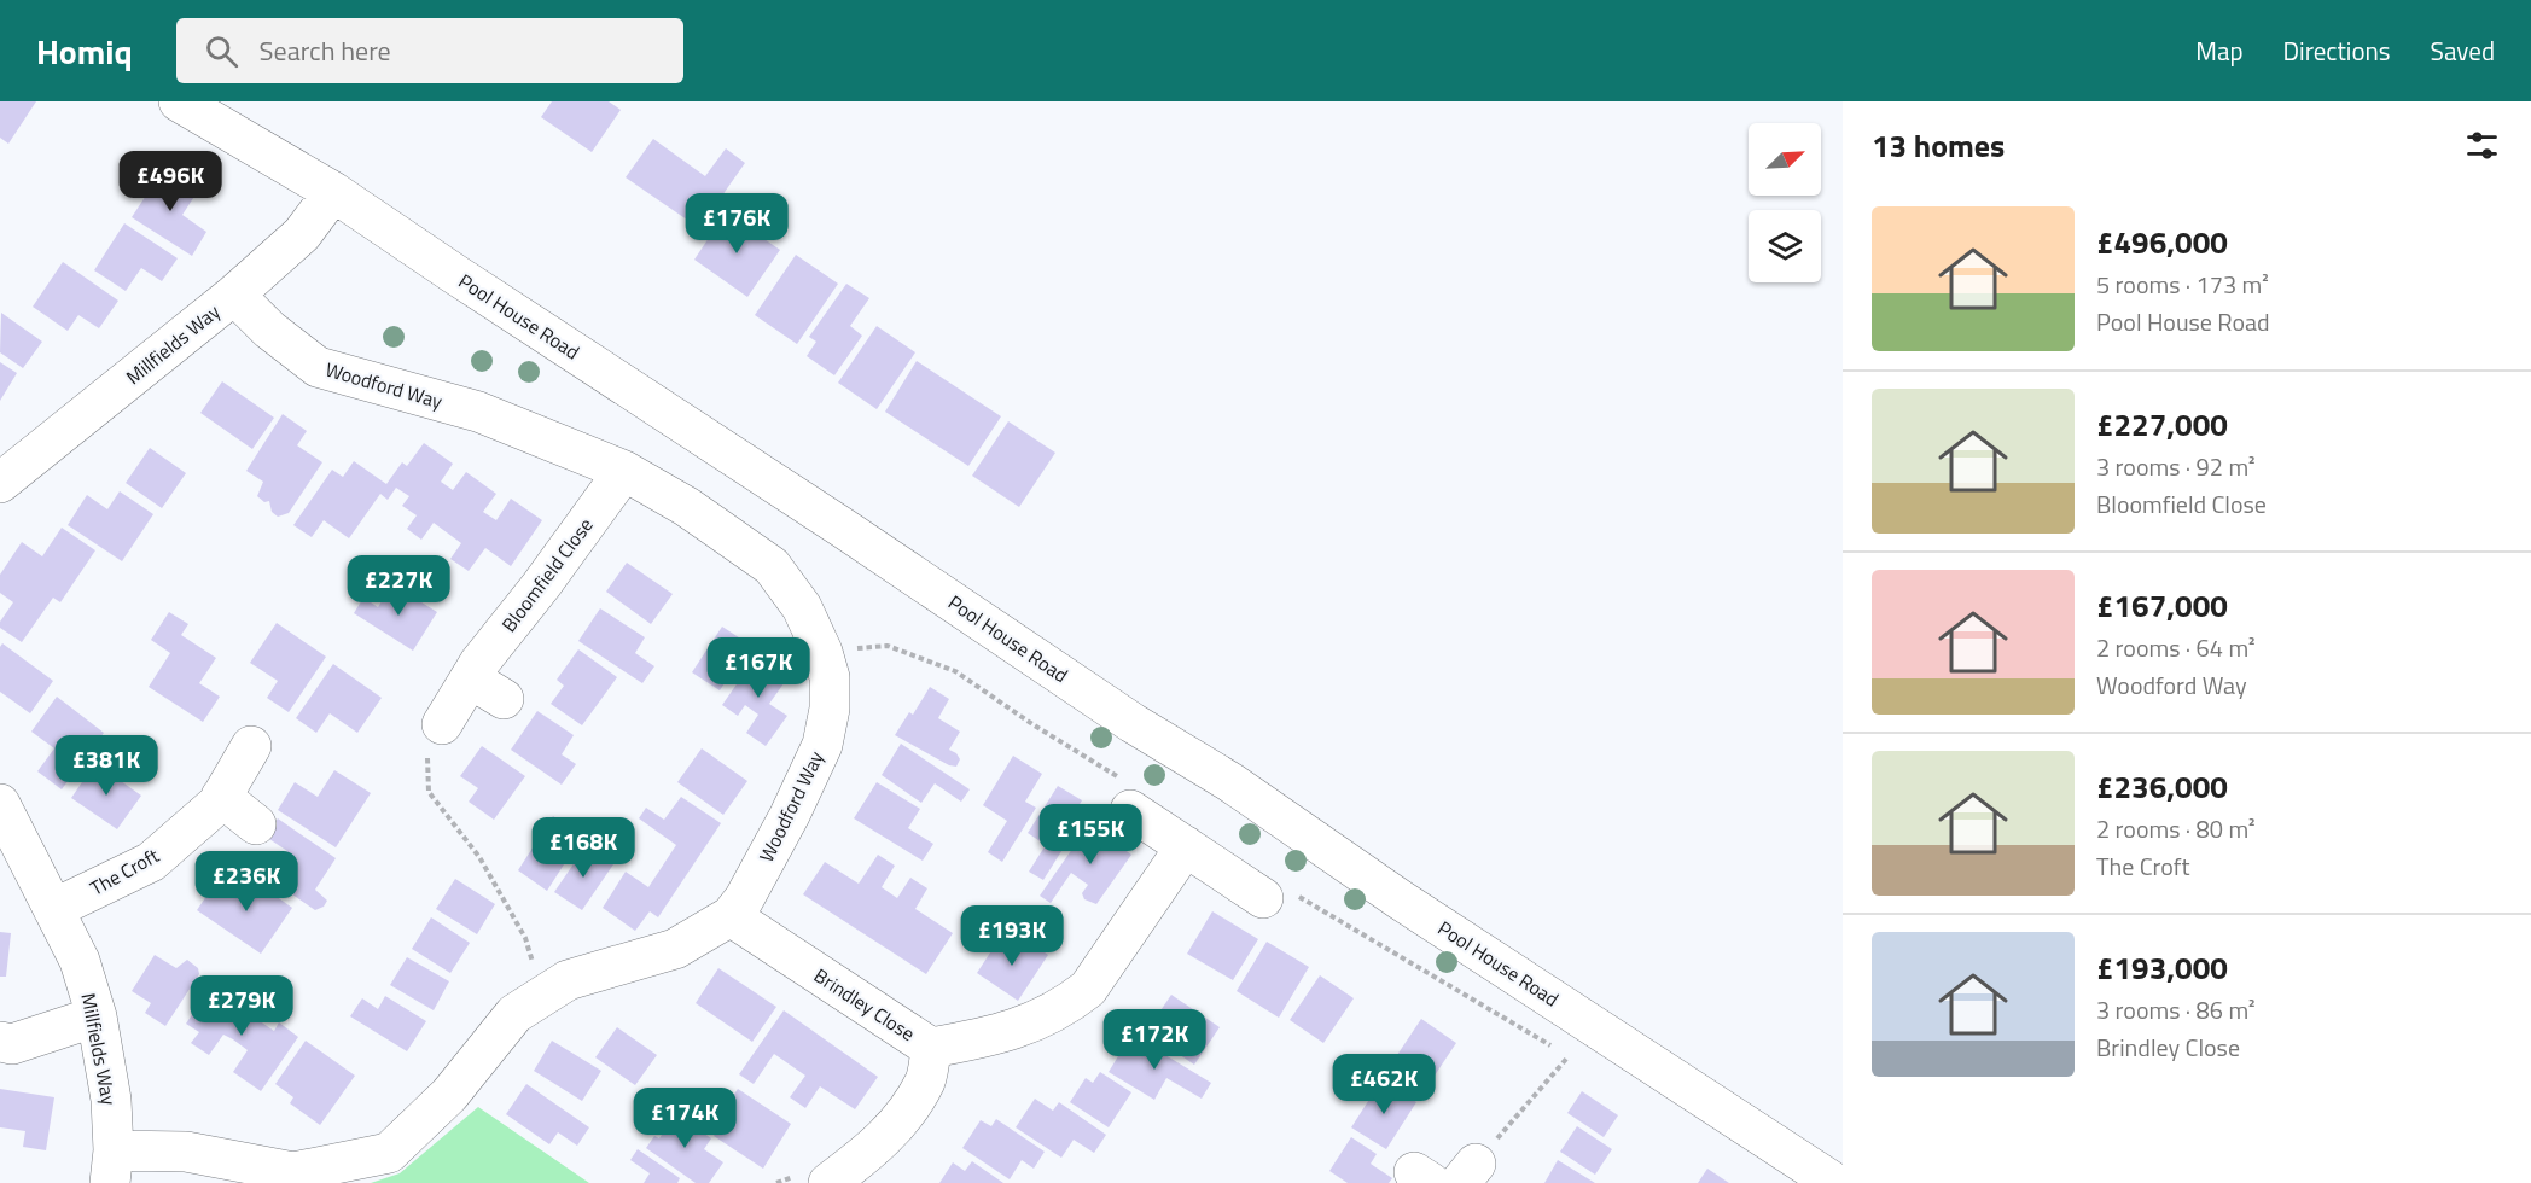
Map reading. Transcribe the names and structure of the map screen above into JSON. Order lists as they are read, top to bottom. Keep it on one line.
{"streets":{"street":["Pool House Road","Millfields Way","Woodford Way","Bloomfield Close","The Croft","Brindley Close"]},"crossings":[["Pool House Road","Millfields Way"],["Millfields Way","Woodford Way"],["Millfields Way","The Croft"],["Woodford Way","Bloomfield Close"],["Woodford Way","Brindley Close"]],"north":"top right","page":{"header":"Homiq","search":"Search here","nav":["Map","Directions","Saved"],"heading":"13 homes","price":["£496K","£176K","£227K","£167K","£381K","£155K","£168K","£236K","£193K","£279K","£172K","£462K","£174K"],"list":[{"name":"£496,000","note":"5 rooms · 173 m² · Pool House Road"},{"name":"£227,000","note":"3 rooms · 92 m² · Bloomfield Close"},{"name":"£167,000","note":"2 rooms · 64 m² · Woodford Way"},{"name":"£236,000","note":"2 rooms · 80 m² · The Croft"},{"name":"£193,000","note":"3 rooms · 86 m² · Brindley Close"}]}}
